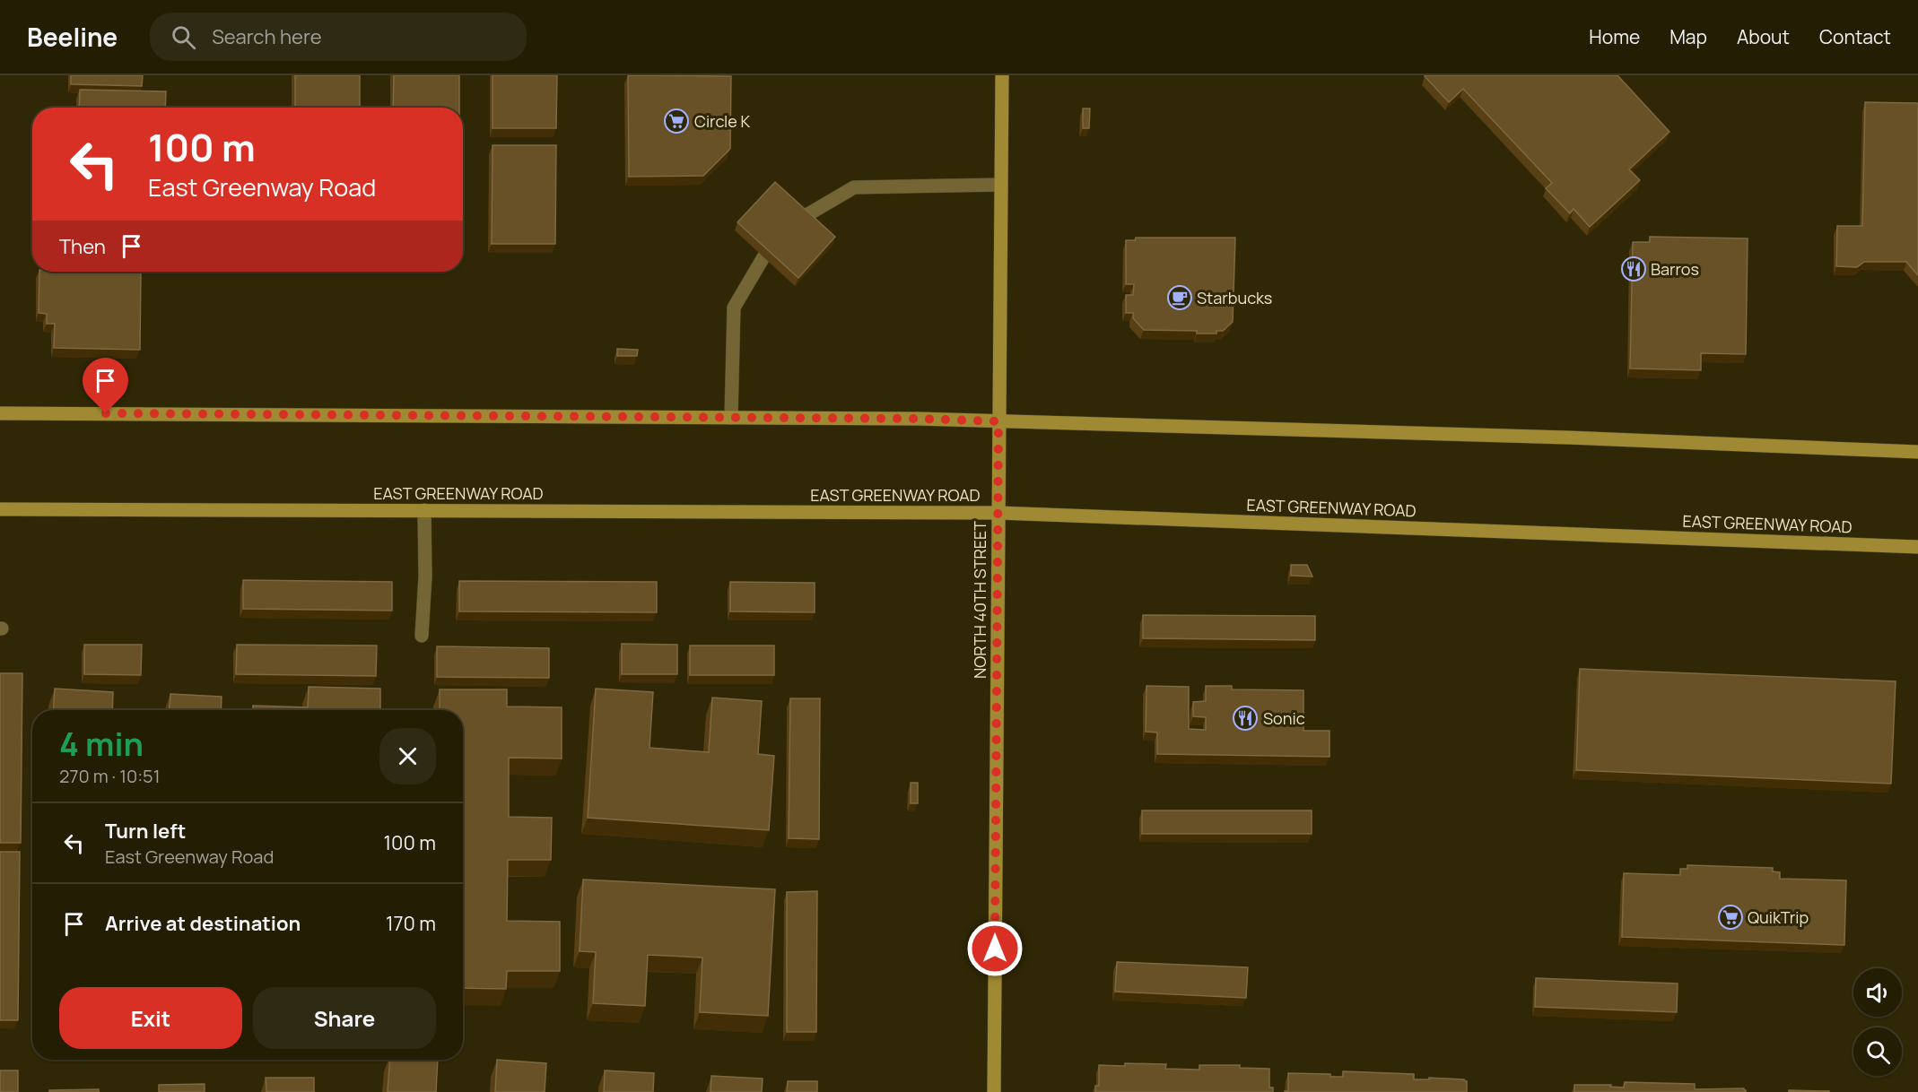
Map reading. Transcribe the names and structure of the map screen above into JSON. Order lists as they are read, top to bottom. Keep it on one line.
{"streets":{"main road":["EAST GREENWAY ROAD","NORTH 40TH STREET"]},"crossings":[["EAST GREENWAY ROAD","NORTH 40TH STREET"]],"places":{"supermarket":["Circle K","QuikTrip"],"restaurant":["Barros","Sonic"],"cafe":["Starbucks"]},"page":{"header":"Beeline","search":"Search here","nav":["Home","Map","About","Contact"],"turn":["100 m","East Greenway Road"],"then":"Then","heading":["4 min","270 m · 10:51"],"list":[{"name":"Turn left","note":"East Greenway Road","value":"100 m"},{"name":"Arrive at destination","value":"170 m"}],"buttons":["Exit","Share"]}}
